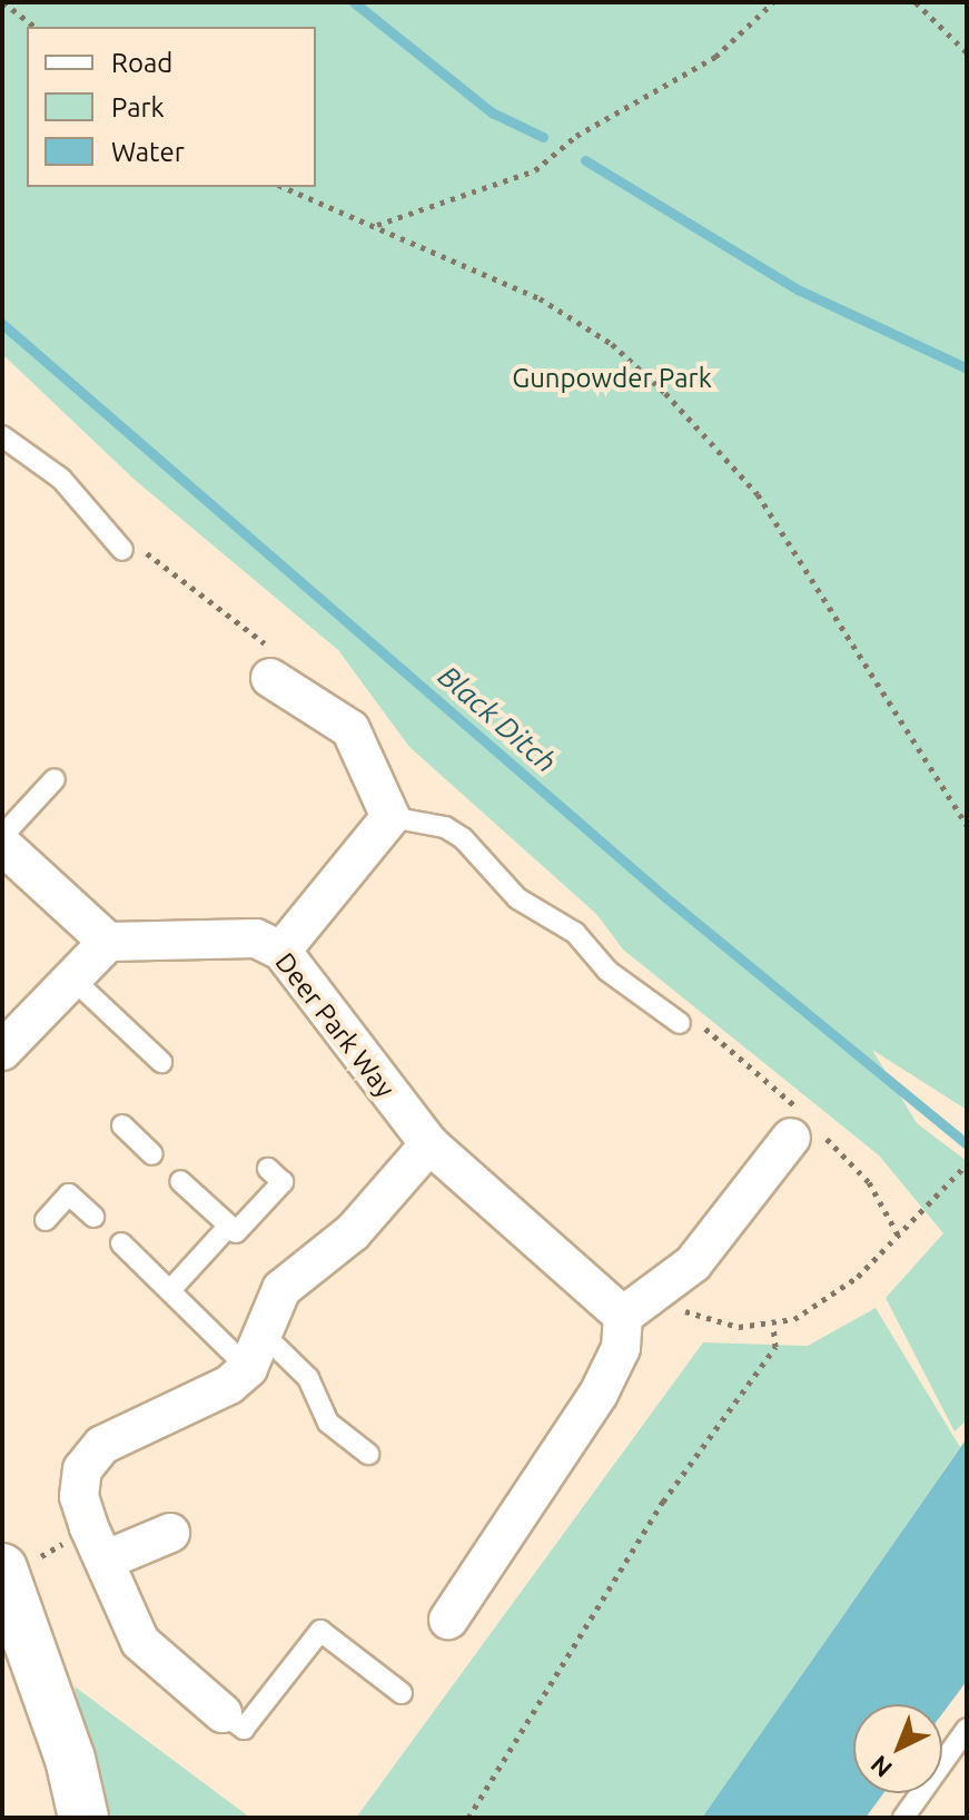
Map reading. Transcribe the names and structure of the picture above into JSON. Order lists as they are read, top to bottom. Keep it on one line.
{"streets":{"street":["Deer Park Way"]},"water":["Black Ditch"],"parks":["Gunpowder Park"],"legend":["Road","Park","Water"],"north":"bottom left"}
